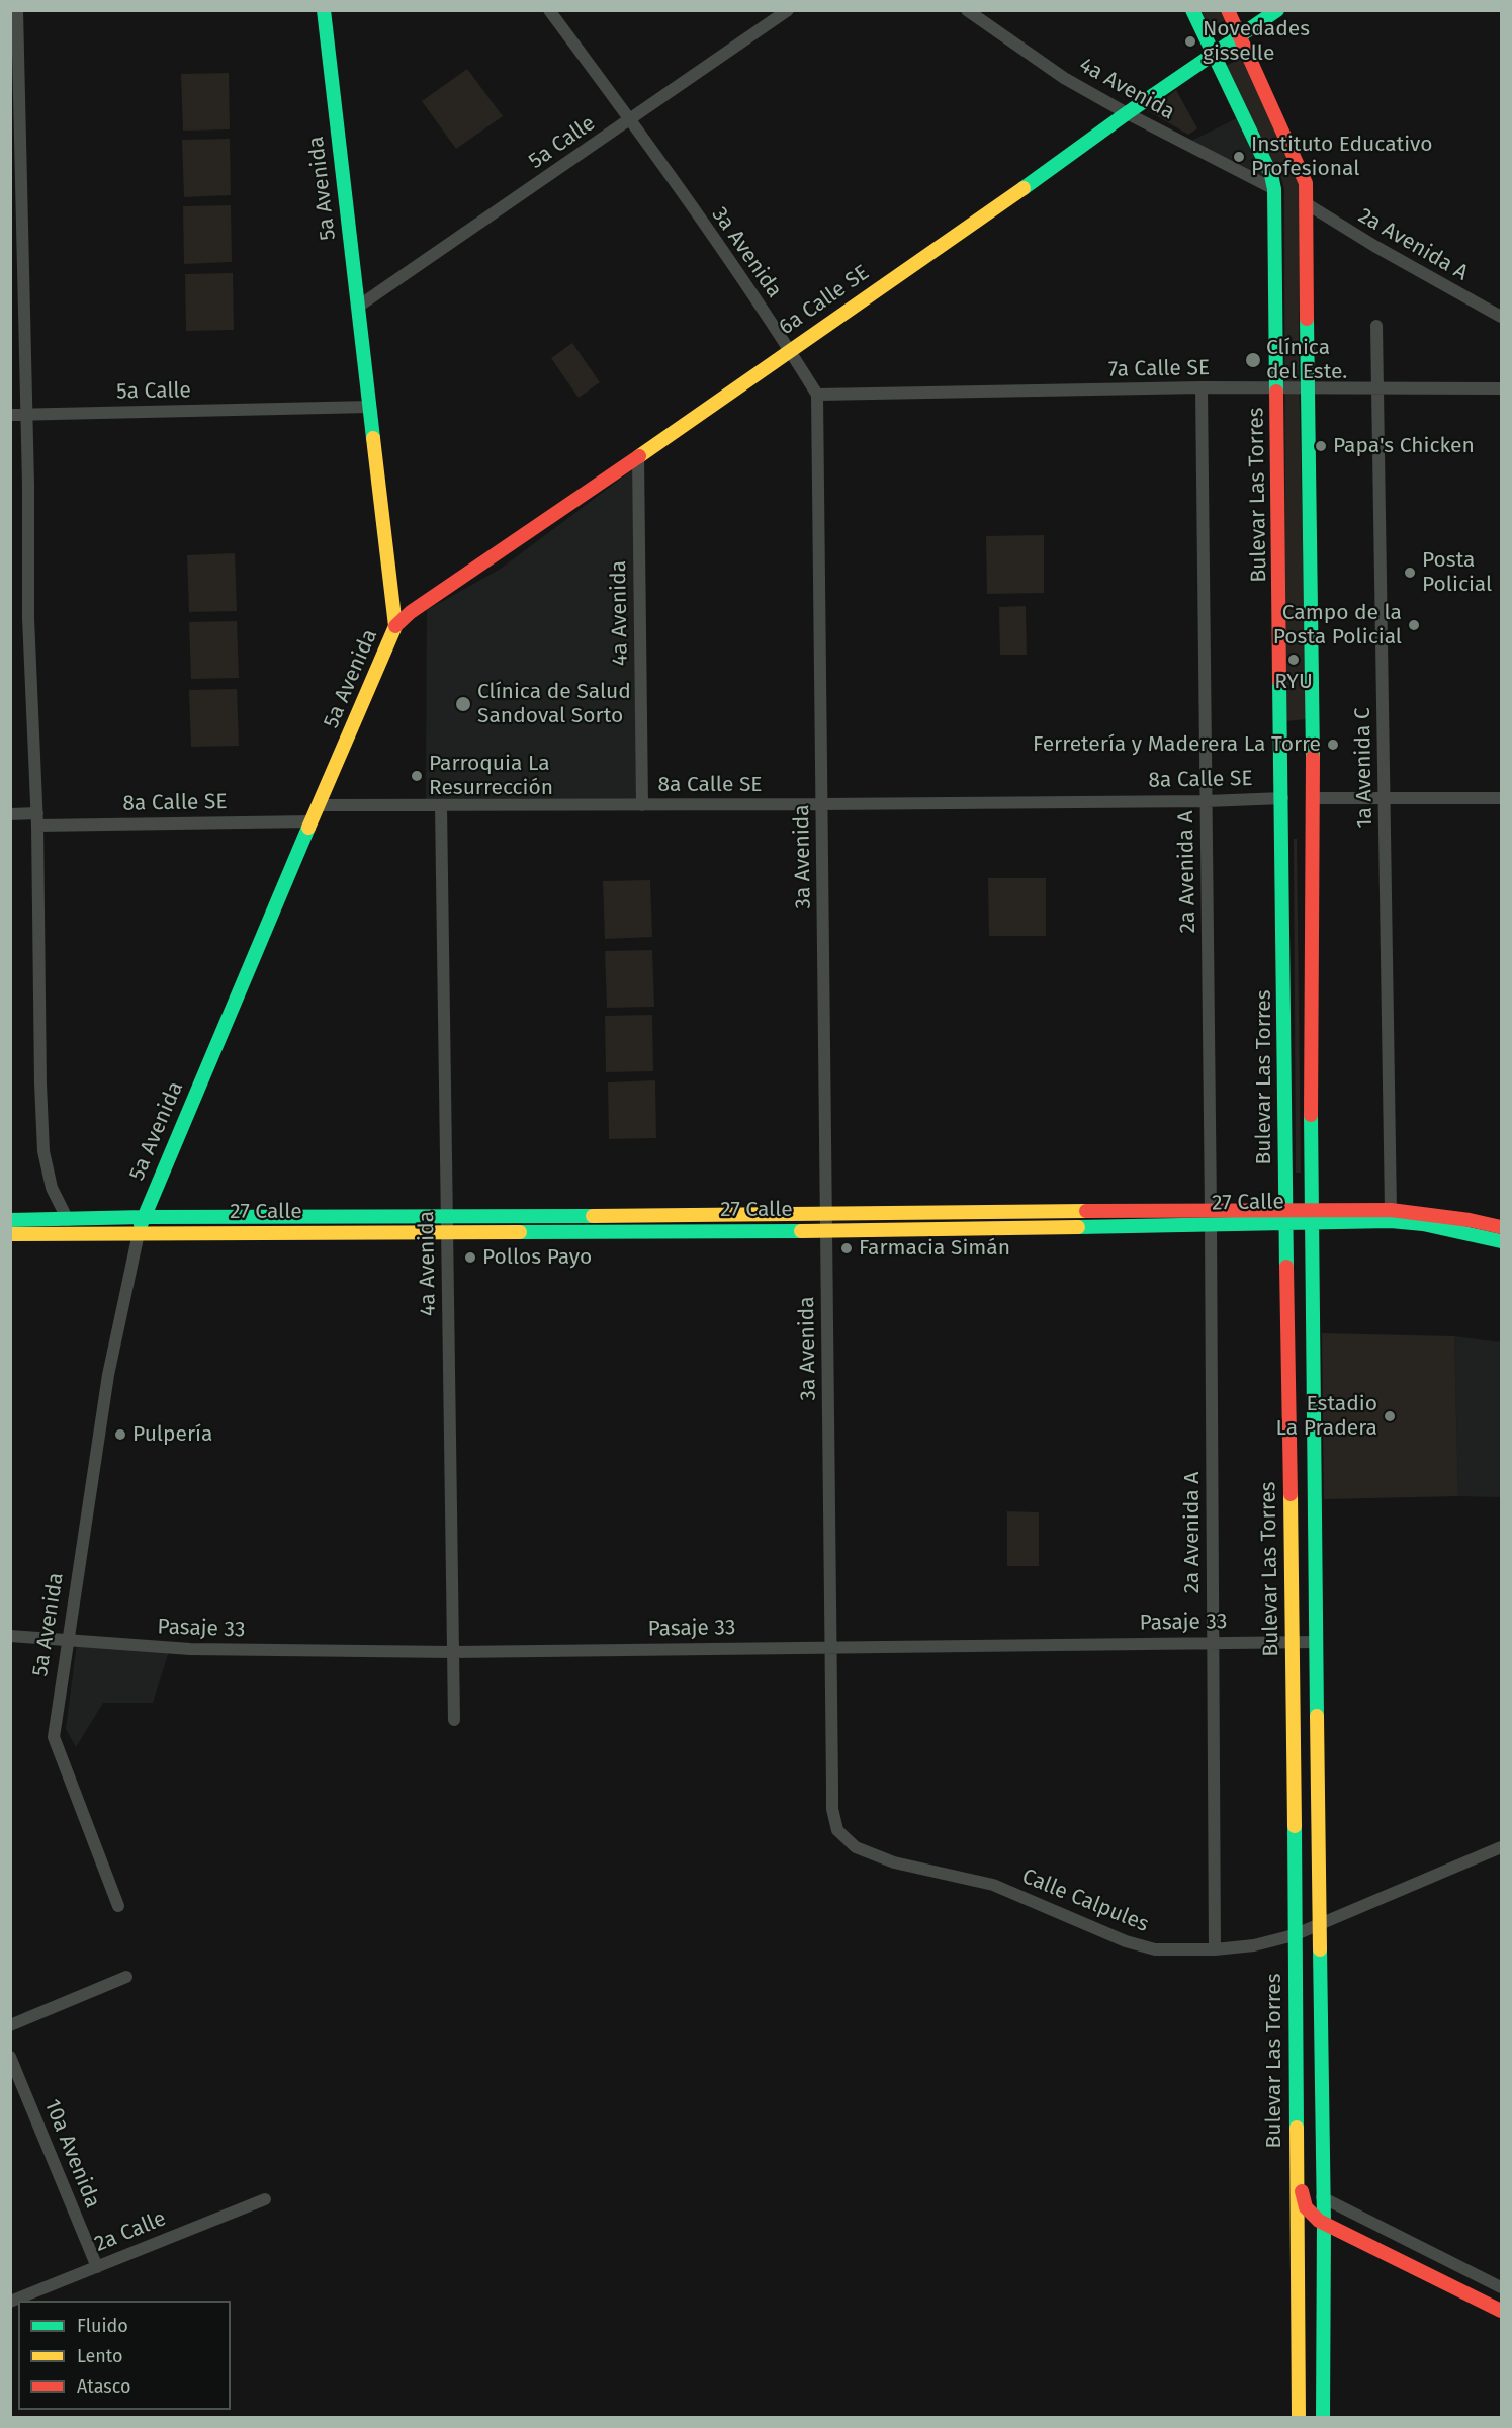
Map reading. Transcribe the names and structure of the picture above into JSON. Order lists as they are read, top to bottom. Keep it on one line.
{"streets":{"street":["4a Avenida","5a Calle","5a Avenida","2a Avenida A","3a Avenida","6a Calle SE","7a Calle SE","Bulevar Las Torres","1a Avenida C","8a Calle SE","27 Calle","Pasaje 33","Calle Calpules","10a Avenida","2a Calle"]},"crossings":[["4a Avenida","6a Calle SE"],["4a Avenida","Bulevar Las Torres"],["4a Avenida","8a Calle SE"],["4a Avenida","27 Calle"],["4a Avenida","Pasaje 33"],["5a Calle","5a Avenida"],["5a Calle","3a Avenida"],["5a Avenida","6a Calle SE"],["5a Avenida","8a Calle SE"],["5a Avenida","27 Calle"],["5a Avenida","Pasaje 33"],["2a Avenida A","7a Calle SE"],["2a Avenida A","8a Calle SE"],["2a Avenida A","27 Calle"],["2a Avenida A","Pasaje 33"],["2a Avenida A","Calle Calpules"],["3a Avenida","6a Calle SE"],["3a Avenida","7a Calle SE"],["3a Avenida","8a Calle SE"],["3a Avenida","27 Calle"],["3a Avenida","Pasaje 33"],["3a Avenida","Calle Calpules"],["6a Calle SE","Bulevar Las Torres"],["7a Calle SE","Bulevar Las Torres"],["7a Calle SE","1a Avenida C"],["Bulevar Las Torres","8a Calle SE"],["Bulevar Las Torres","27 Calle"],["Bulevar Las Torres","Pasaje 33"],["Bulevar Las Torres","Calle Calpules"],["1a Avenida C","27 Calle"],["10a Avenida","2a Calle"]],"places":["Novedades gisselle","Instituto Educativo Profesional","Clínica del Este.","Papa's Chicken","Posta Policial","Campo de la Posta Policial","RYU","Clínica de Salud Sandoval Sorto","Ferretería y Maderera La Torre","Parroquia La Resurrección","Farmacia Simán","Pollos Payo","Estadio La Pradera","Pulpería"],"legend":["Fluido","Lento","Atasco"]}
